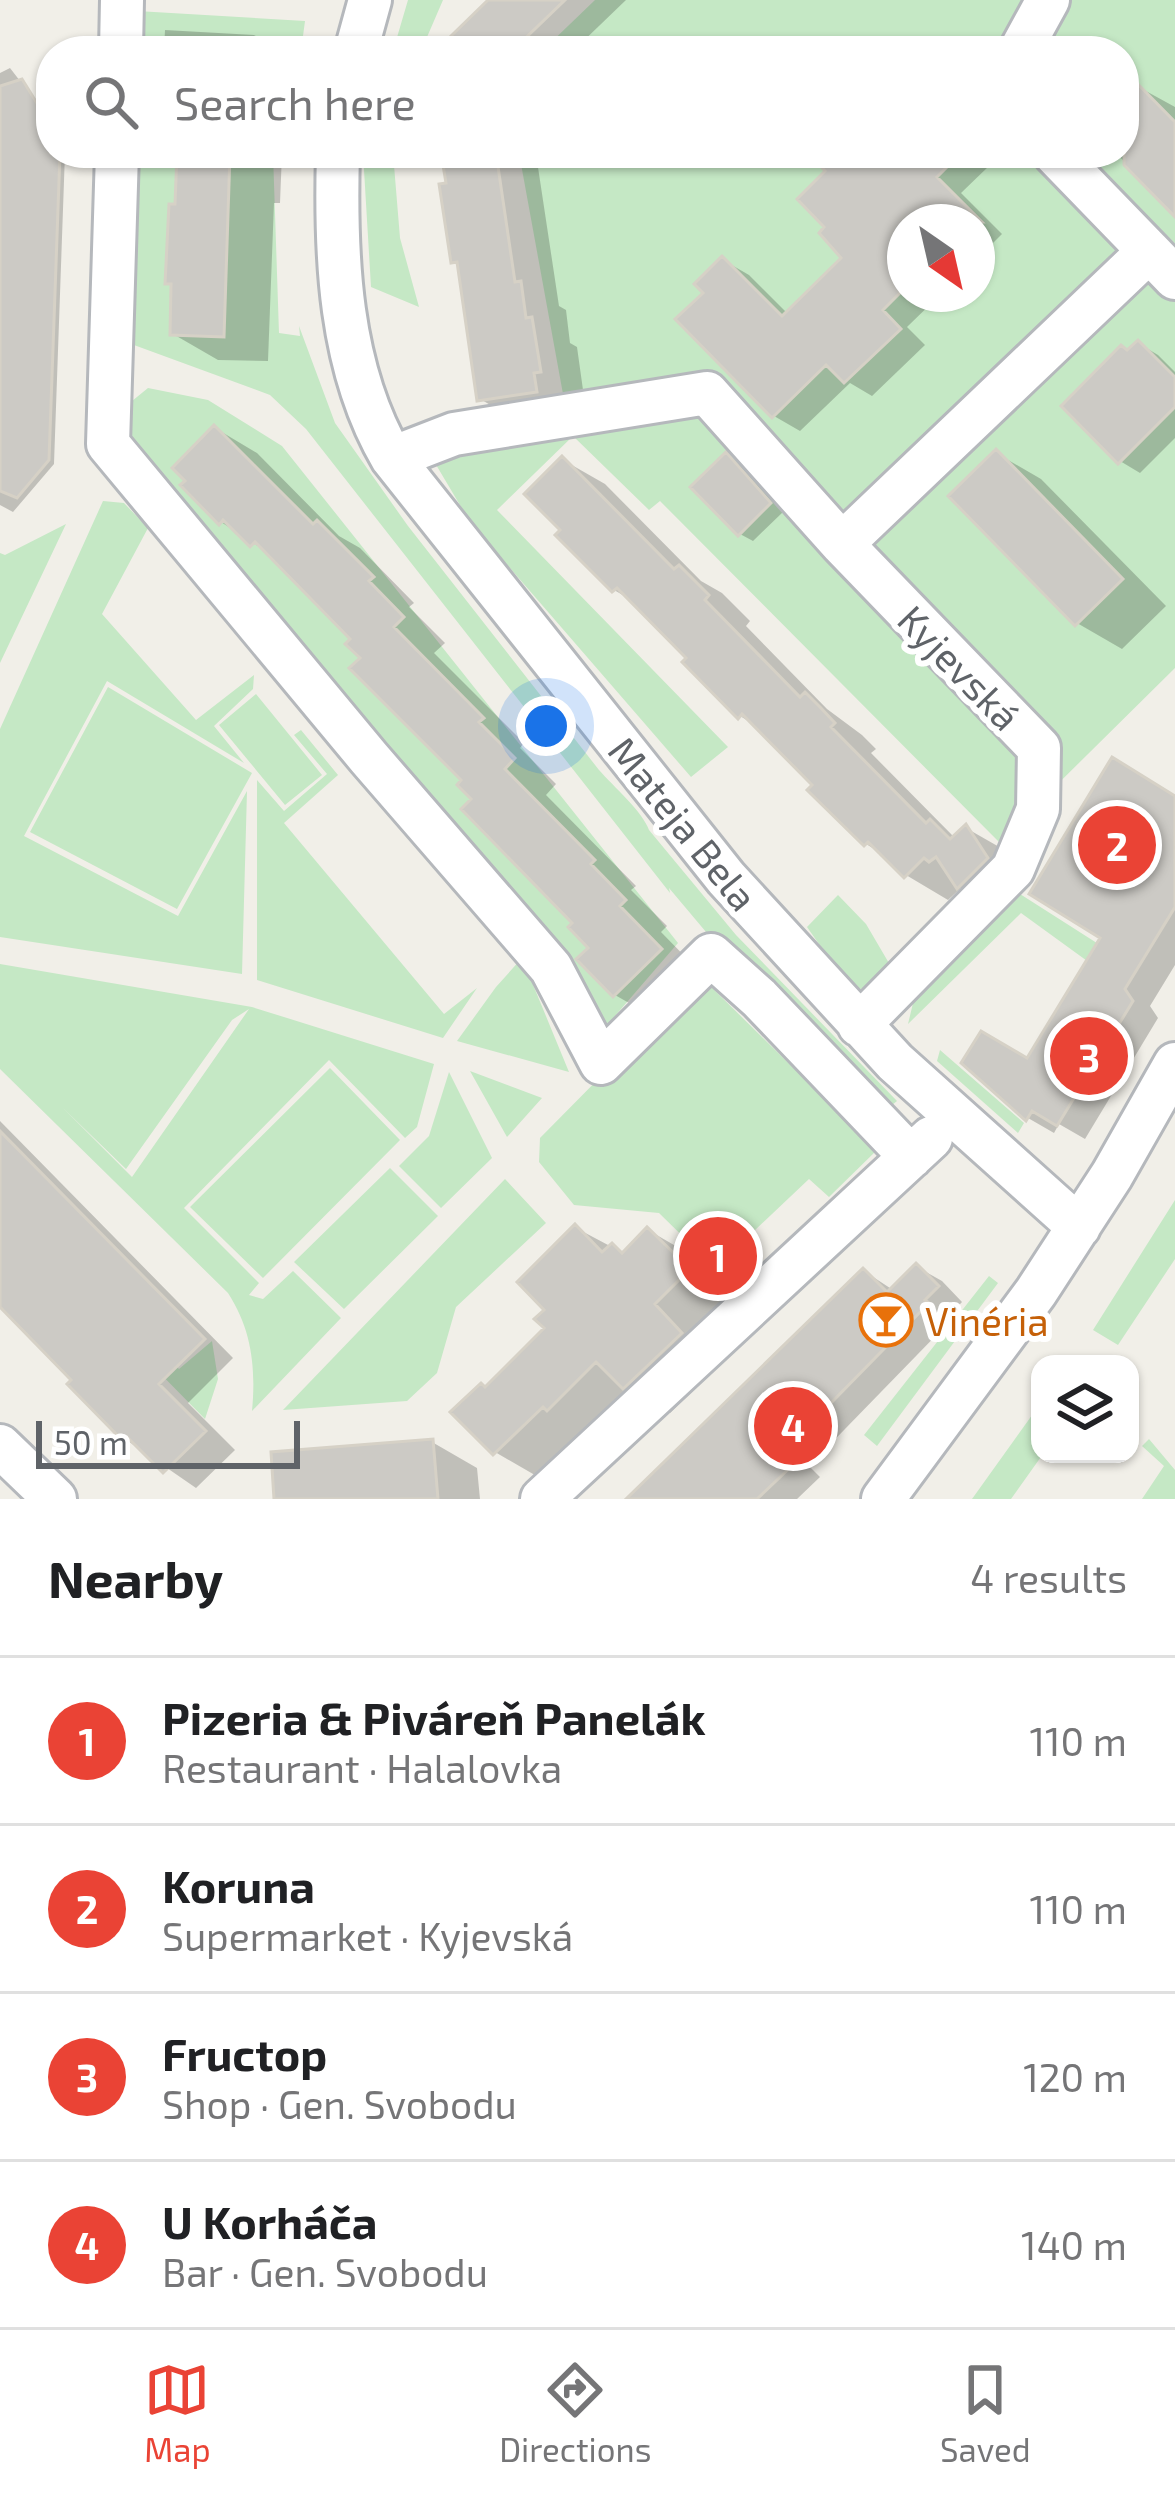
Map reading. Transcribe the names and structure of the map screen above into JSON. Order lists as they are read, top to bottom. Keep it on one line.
{"streets":{"street":["Kyjevská","Mateja Bela"]},"crossings":[["Kyjevská","Mateja Bela"]],"places":{"bar":["Vinéria"]},"scale_bar":"50 m","north":"bottom right","page":{"search":"Search here","pins":["2","3","1","4"],"scale":"50 m","heading":["Nearby","4 results"],"list":[{"mark":"1","name":"Pizeria & Piváreň Panelák","note":"Restaurant · Halalovka","value":"110 m"},{"mark":"2","name":"Koruna","note":"Supermarket · Kyjevská","value":"110 m"},{"mark":"3","name":"Fructop","note":"Shop · Gen. Svobodu","value":"120 m"},{"mark":"4","name":"U Korháča","note":"Bar · Gen. Svobodu","value":"140 m"}],"nav":["Map","Directions","Saved"]}}
